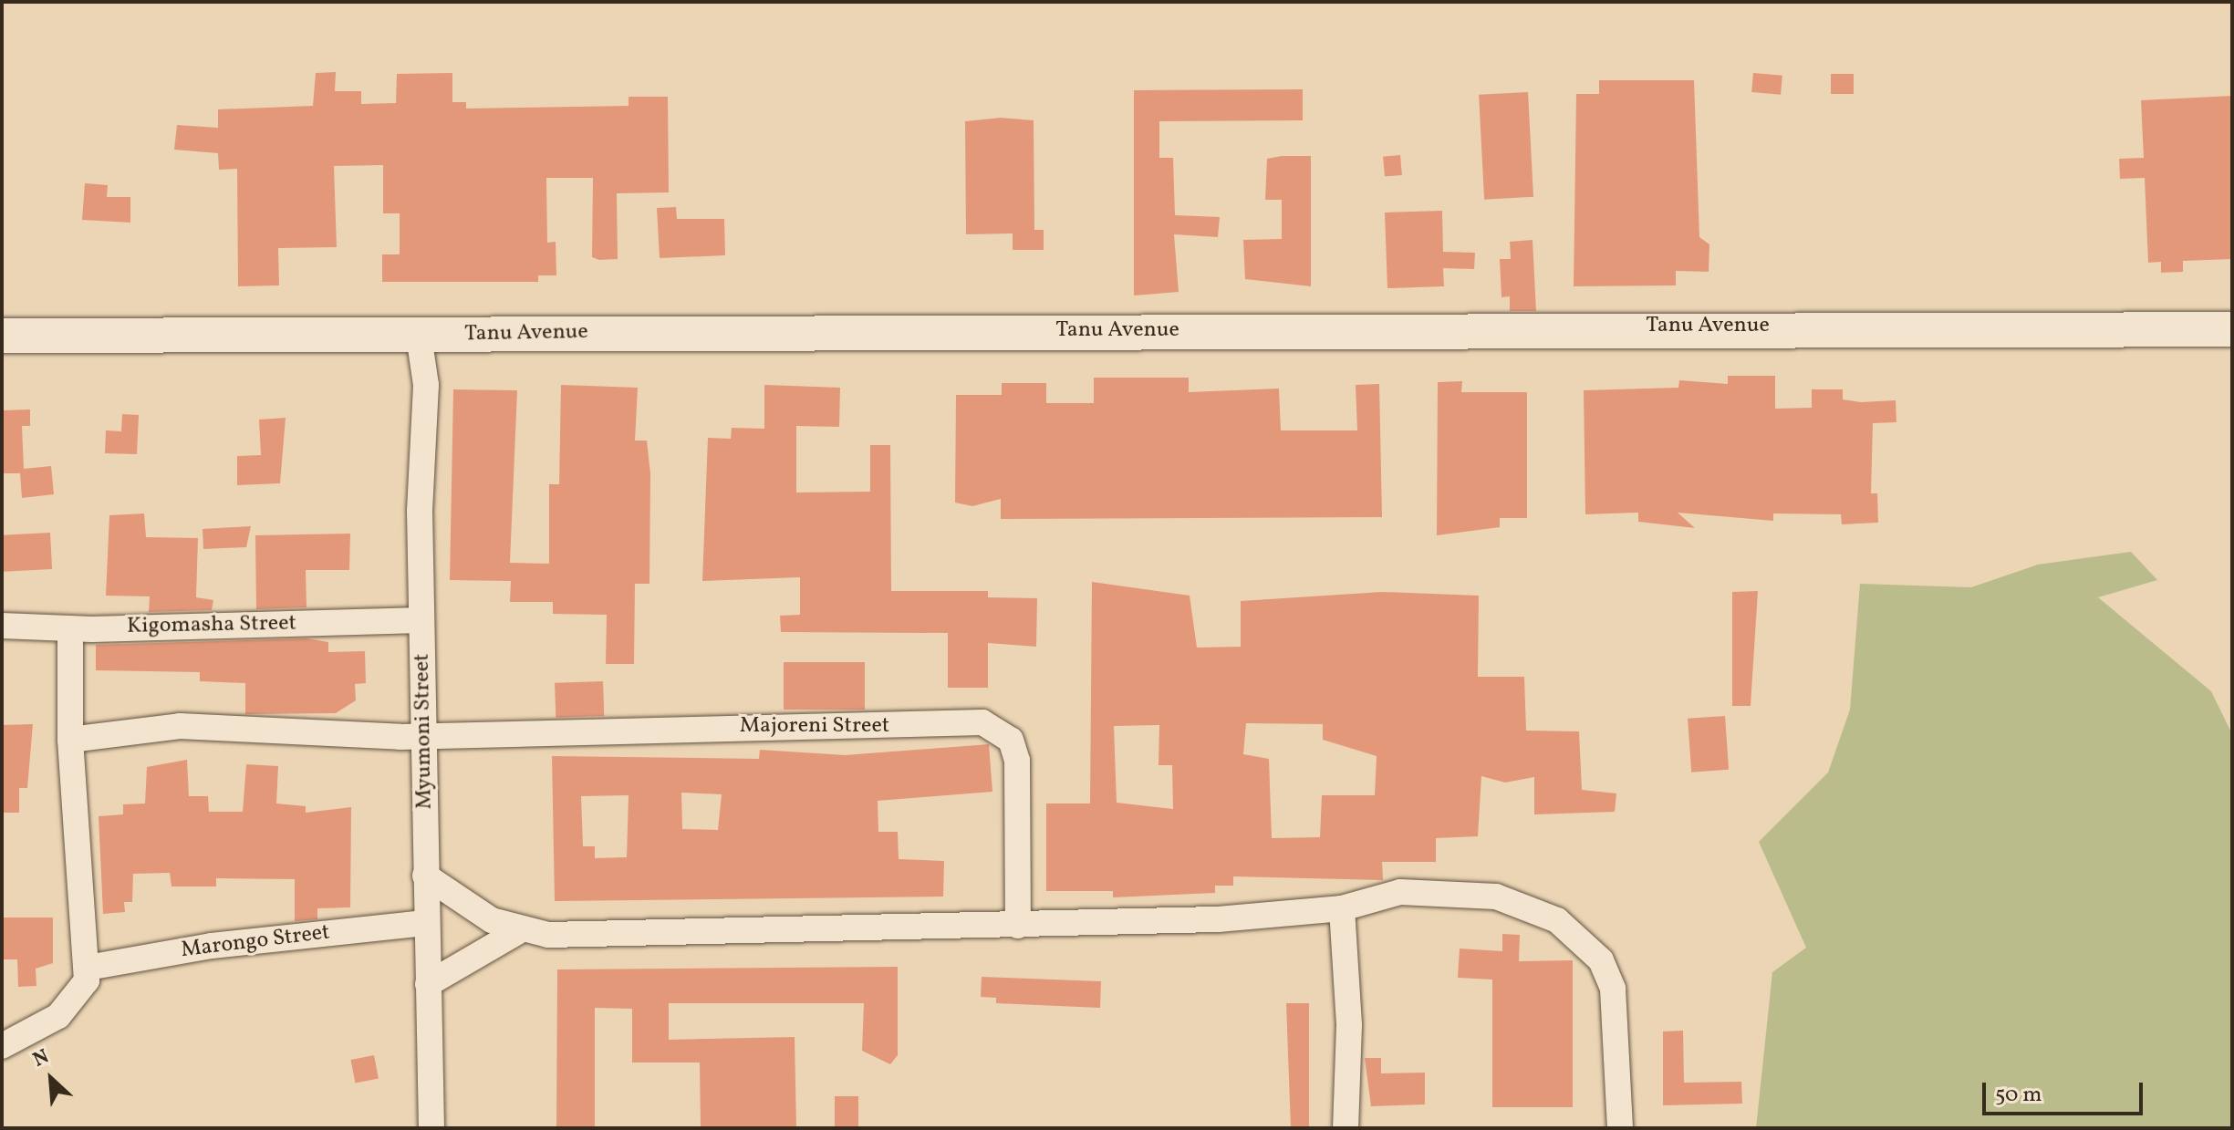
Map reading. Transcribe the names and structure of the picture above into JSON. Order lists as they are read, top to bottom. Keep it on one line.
{"streets":{"street":["Tanu Avenue","Kigomasha Street","Majoreni Street","Myumoni Street","Marongo Street"]},"crossings":[["Tanu Avenue","Myumoni Street"],["Kigomasha Street","Myumoni Street"],["Majoreni Street","Myumoni Street"],["Myumoni Street","Marongo Street"]],"scale_bar":"50 m","north":"top left"}
